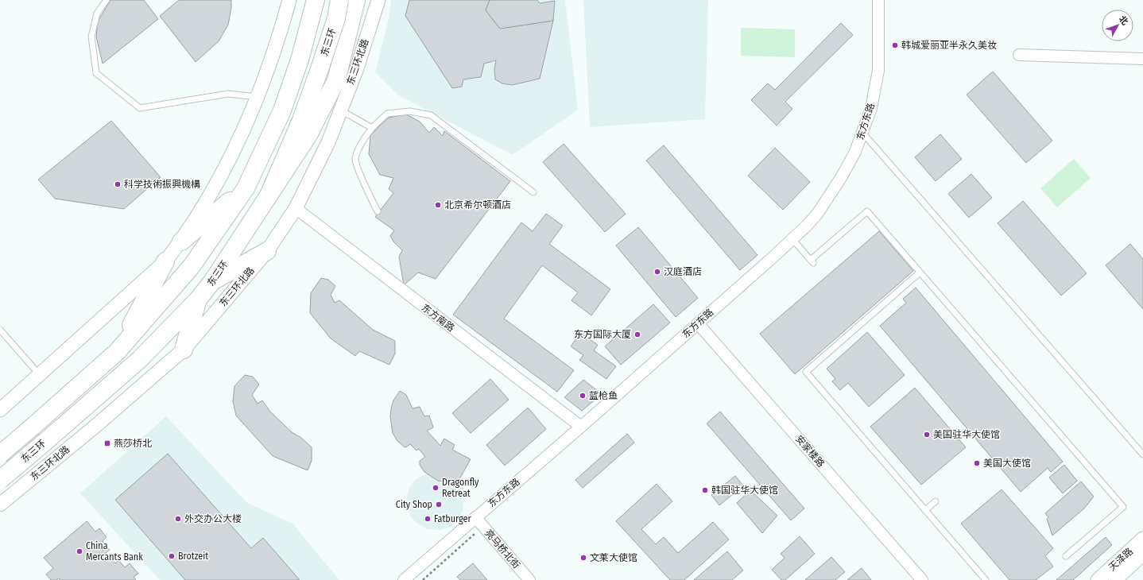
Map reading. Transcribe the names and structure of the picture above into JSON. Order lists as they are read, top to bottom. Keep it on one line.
{"streets":{"highway":["东三环"],"street":["东三环北路","东方东路","东方南路","安家楼路","亮马桥北街","天泽路"]},"crossings":[["东三环北路","东方南路"],["东方东路","东方南路"],["东方东路","安家楼路"],["东方东路","亮马桥北街"]],"places":{"other":["韩城爱丽亚半永久美妆","科学技術振興機構","北京希尔顿酒店","汉庭酒店","东方国际大厦","蓝枪鱼","美国驻华大使馆","美国大使馆","Dragonfly Retreat","韩国驻华大使馆","City Shop","外交办公大楼","Fatburger","China Mercants Bank","Brotzeit","文莱大使馆"],"transit":["燕莎桥北"]},"north":"top right"}
